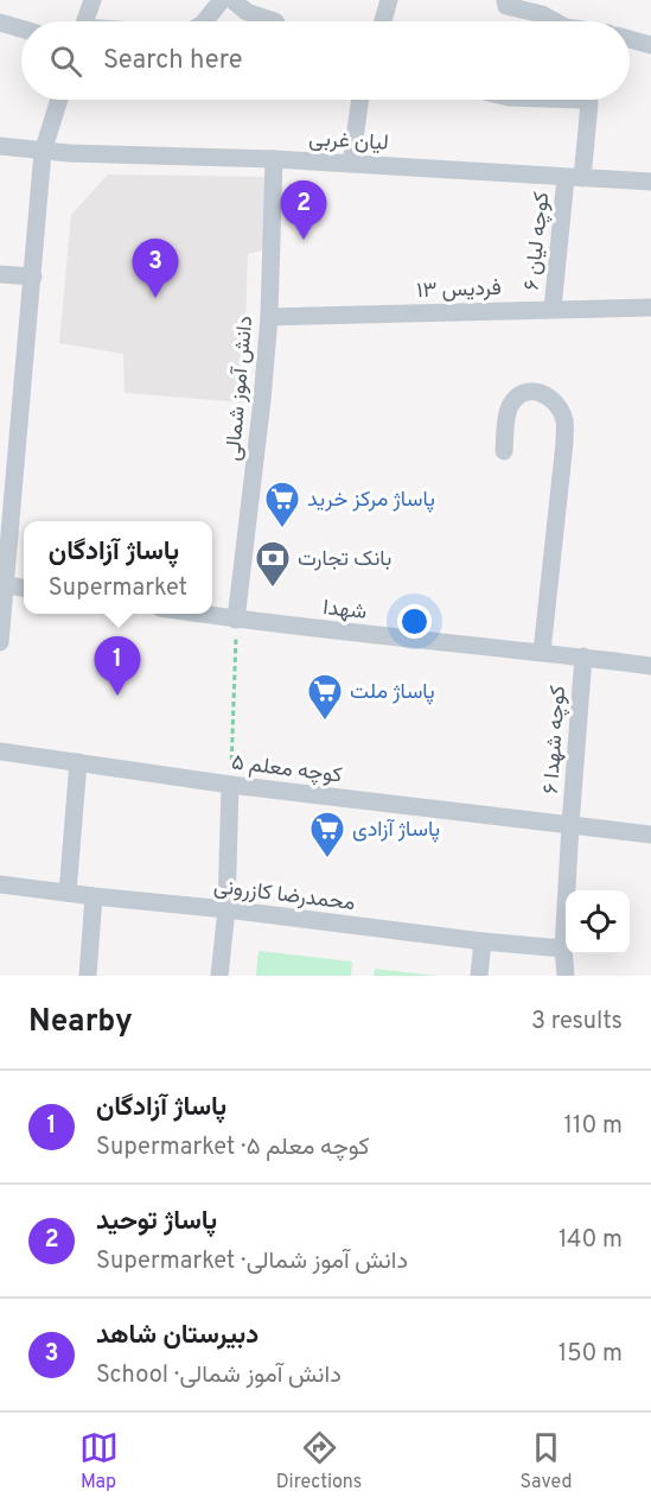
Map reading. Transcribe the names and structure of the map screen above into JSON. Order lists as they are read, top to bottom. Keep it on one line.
{"streets":{"street":["لیان غربی","کوچه لیان ۶","فردیس ۱۳","دانش آموز شمالی","شهدا","کوچه شهدا ۶","کوچه معلم ۵","محمدرضا کازرونی"]},"crossings":[["لیان غربی","کوچه لیان ۶"],["لیان غربی","دانش آموز شمالی"],["کوچه لیان ۶","فردیس ۱۳"],["فردیس ۱۳","دانش آموز شمالی"],["دانش آموز شمالی","شهدا"],["شهدا","کوچه شهدا ۶"],["کوچه شهدا ۶","کوچه معلم ۵"],["کوچه شهدا ۶","محمدرضا کازرونی"]],"places":{"supermarket":["پاساژ مرکز خرید","پاساژ ملت","پاساژ آزادی"],"bank":["بانک تجارت"]},"page":{"search":"Search here","pins":["2","3","1"],"popup":["پاساژ آزادگان","Supermarket"],"heading":["Nearby","3 results"],"list":[{"mark":"1","name":"پاساژ آزادگان","note":"Supermarket · کوچه معلم ۵","value":"110 m"},{"mark":"2","name":"پاساژ توحید","note":"Supermarket · دانش آموز شمالی","value":"140 m"},{"mark":"3","name":"دبیرستان شاهد","note":"School · دانش آموز شمالی","value":"150 m"}],"nav":["Map","Directions","Saved"]}}
